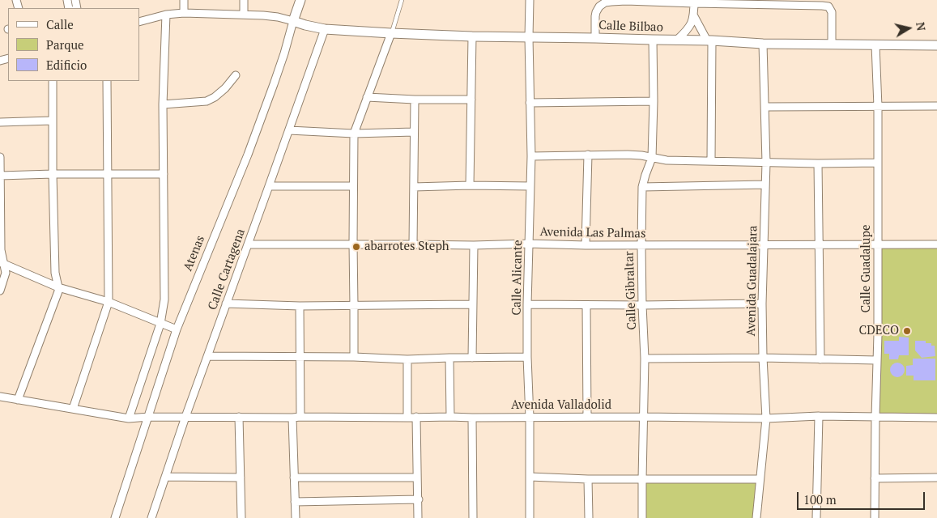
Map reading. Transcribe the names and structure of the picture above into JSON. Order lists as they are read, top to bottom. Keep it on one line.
{"streets":{"street":["Calle Bilbao","Avenida Las Palmas","Atenas","Calle Guadalupe","Calle Cartagena","Calle Alicante","Avenida Guadalajara","Calle Gibraltar","Avenida Valladolid"]},"crossings":[["Calle Bilbao","Atenas"],["Calle Bilbao","Calle Guadalupe"],["Calle Bilbao","Calle Cartagena"],["Calle Bilbao","Calle Alicante"],["Calle Bilbao","Avenida Guadalajara"],["Calle Bilbao","Calle Gibraltar"],["Avenida Las Palmas","Calle Guadalupe"],["Avenida Las Palmas","Calle Cartagena"],["Avenida Las Palmas","Calle Alicante"],["Avenida Las Palmas","Avenida Guadalajara"],["Avenida Las Palmas","Calle Gibraltar"],["Atenas","Avenida Valladolid"],["Calle Guadalupe","Avenida Valladolid"],["Calle Cartagena","Avenida Valladolid"],["Calle Alicante","Avenida Valladolid"],["Avenida Guadalajara","Avenida Valladolid"],["Calle Gibraltar","Avenida Valladolid"]],"places":["abarrotes Steph","CDECO"],"legend":["Calle","Parque","Edificio"],"scale_bar":"100 m","north":"right"}
